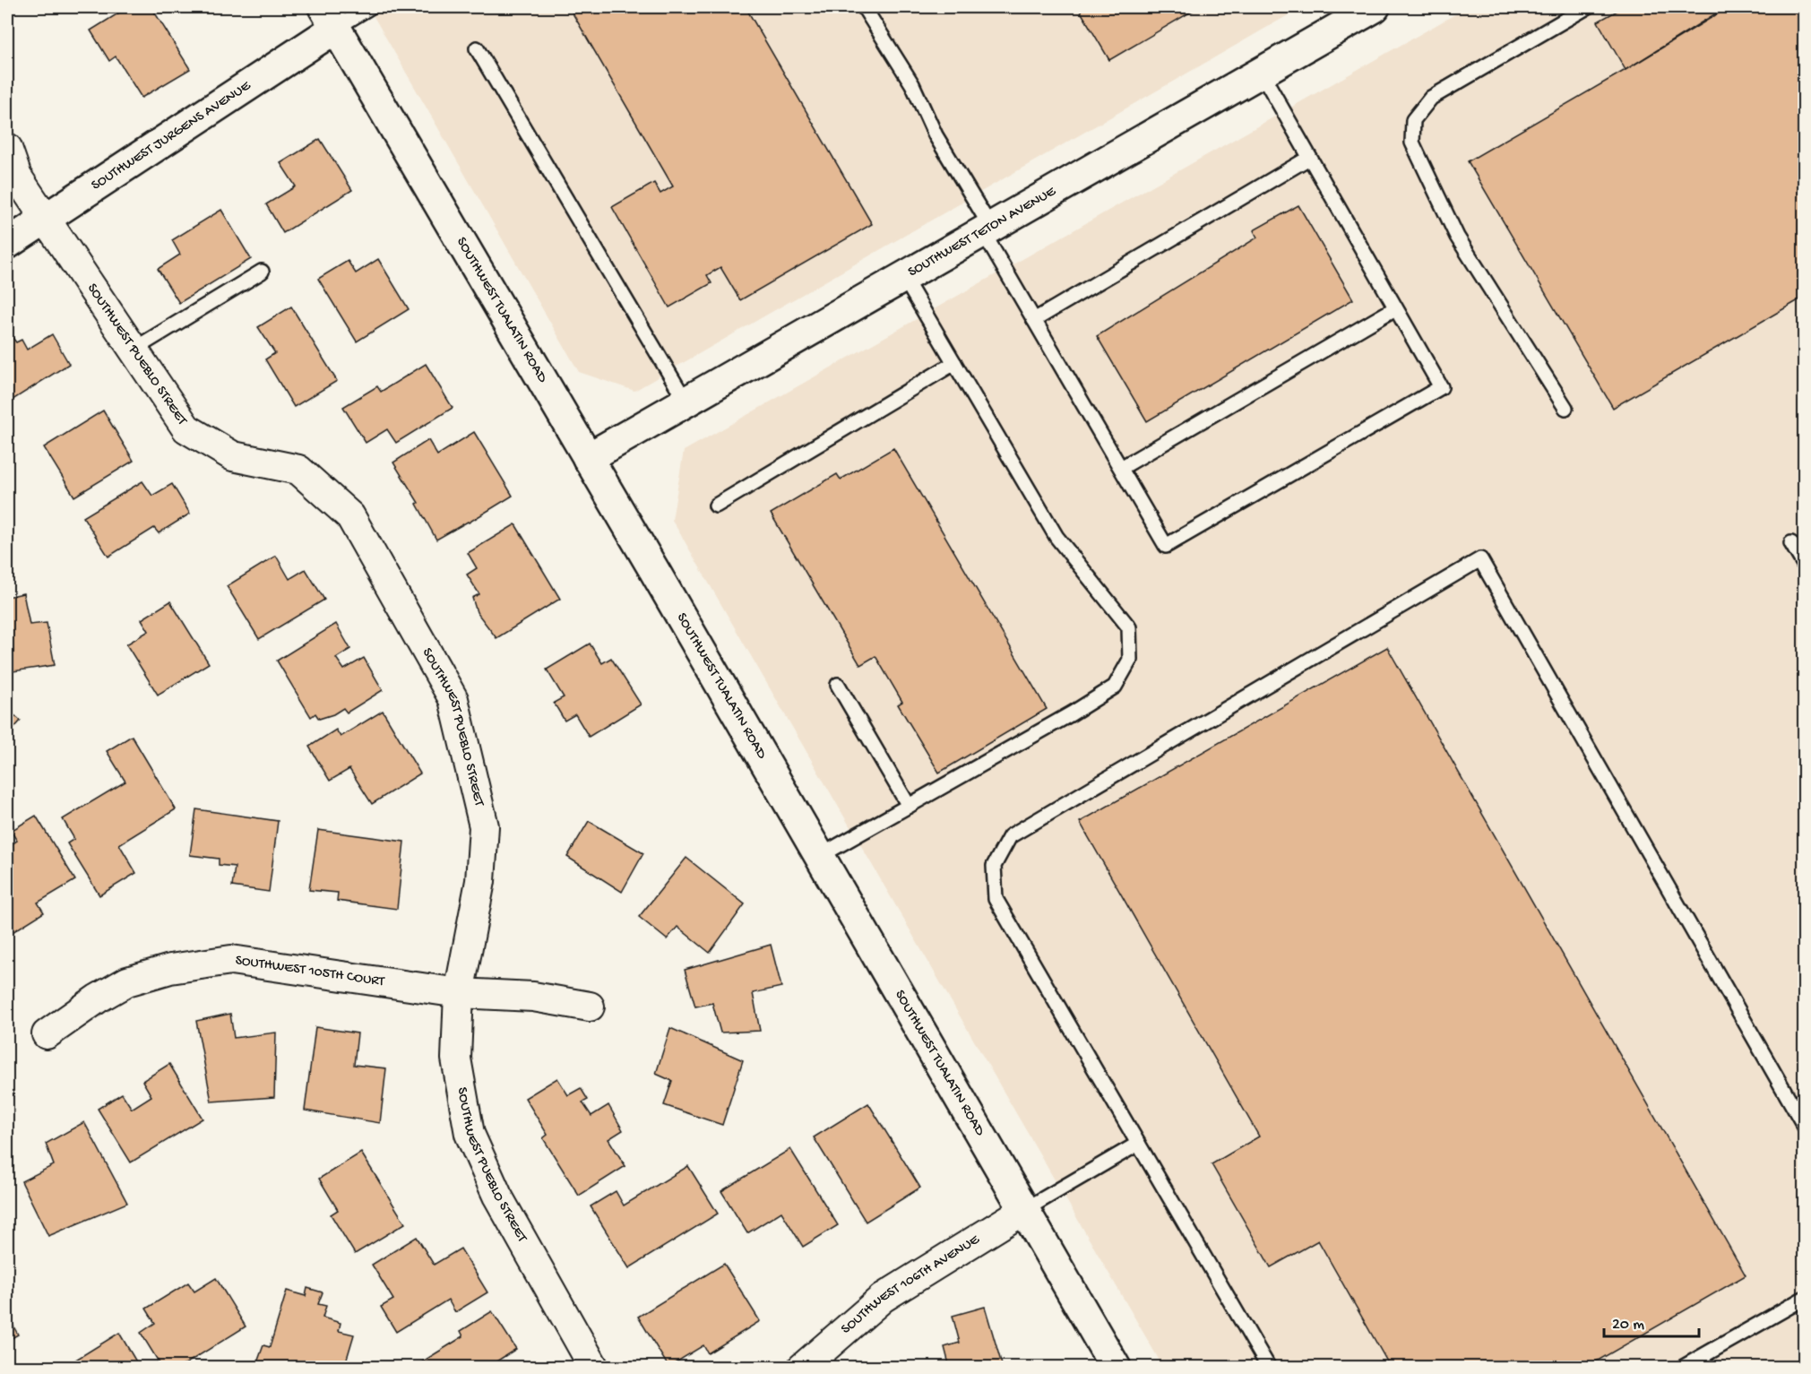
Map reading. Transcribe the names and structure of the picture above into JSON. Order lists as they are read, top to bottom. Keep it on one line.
{"streets":{"main road":["SOUTHWEST JURGENS AVENUE","SOUTHWEST TETON AVENUE","SOUTHWEST TUALATIN ROAD"],"street":["SOUTHWEST PUEBLO STREET","SOUTHWEST 105TH COURT","SOUTHWEST 106TH AVENUE"]},"crossings":[["SOUTHWEST JURGENS AVENUE","SOUTHWEST TUALATIN ROAD"],["SOUTHWEST JURGENS AVENUE","SOUTHWEST PUEBLO STREET"],["SOUTHWEST TETON AVENUE","SOUTHWEST TUALATIN ROAD"],["SOUTHWEST TUALATIN ROAD","SOUTHWEST 106TH AVENUE"],["SOUTHWEST PUEBLO STREET","SOUTHWEST 105TH COURT"]],"scale_bar":"20 m"}
